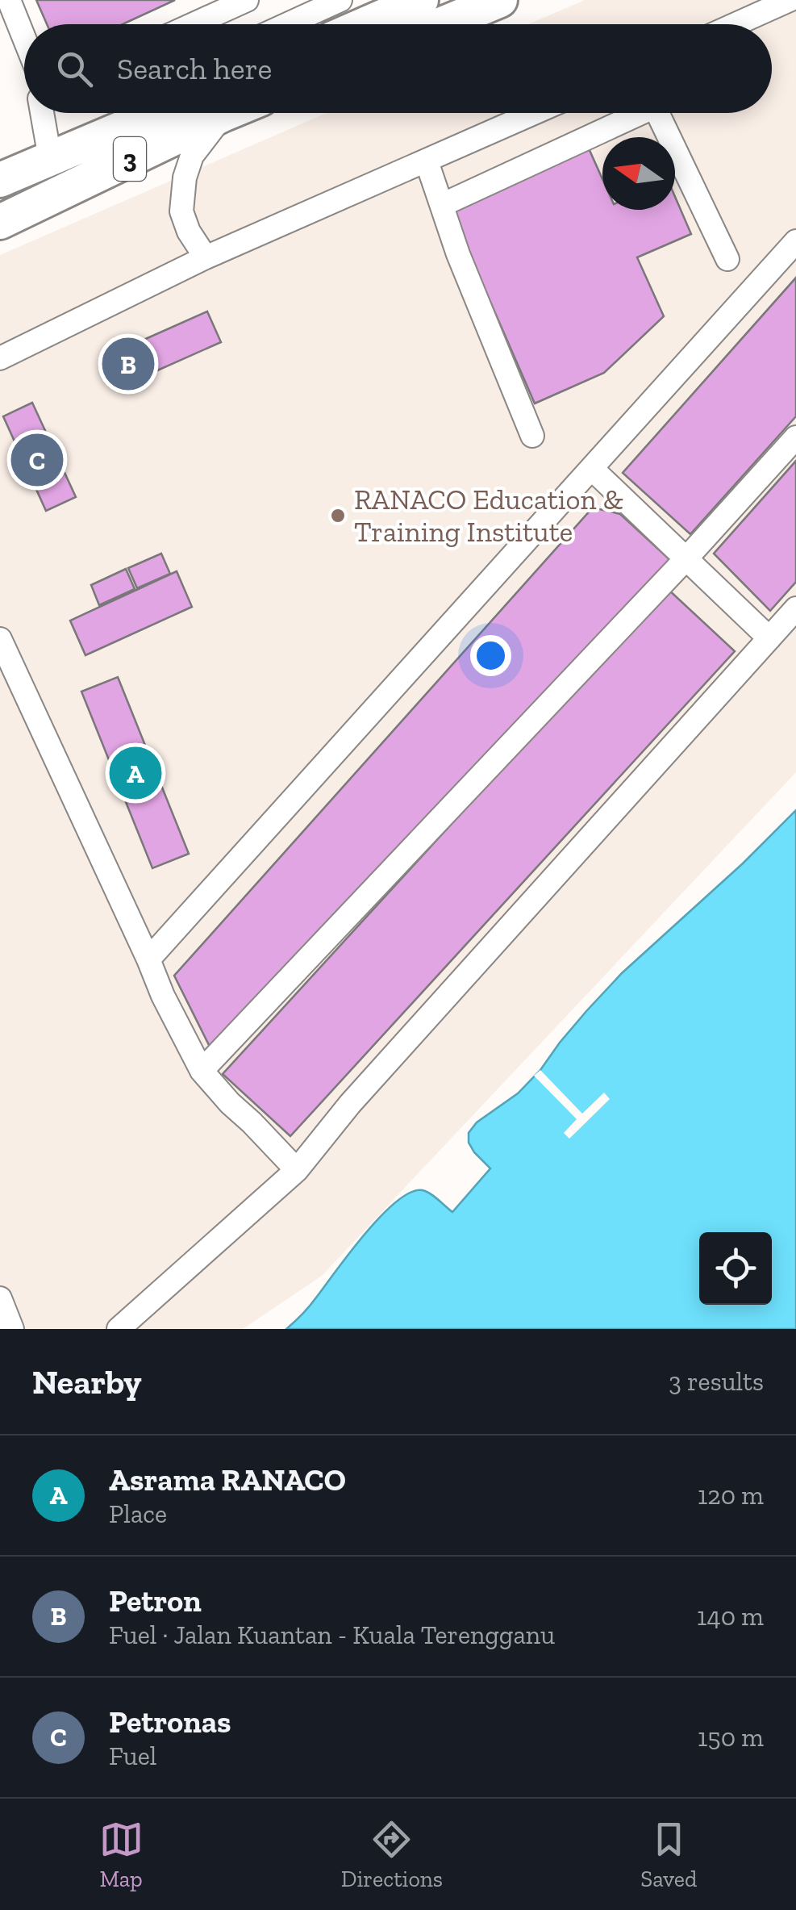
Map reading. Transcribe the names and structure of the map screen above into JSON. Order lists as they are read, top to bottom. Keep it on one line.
{"streets":{"highway":["3"]},"places":["RANACO Education & Training Institute"],"north":"left","page":{"search":"Search here","pins":["B","C","A"],"heading":["Nearby","3 results"],"list":[{"mark":"A","name":"Asrama RANACO","note":"Place","value":"120 m"},{"mark":"B","name":"Petron","note":"Fuel · Jalan Kuantan - Kuala Terengganu","value":"140 m"},{"mark":"C","name":"Petronas","note":"Fuel","value":"150 m"}],"nav":["Map","Directions","Saved"]}}
